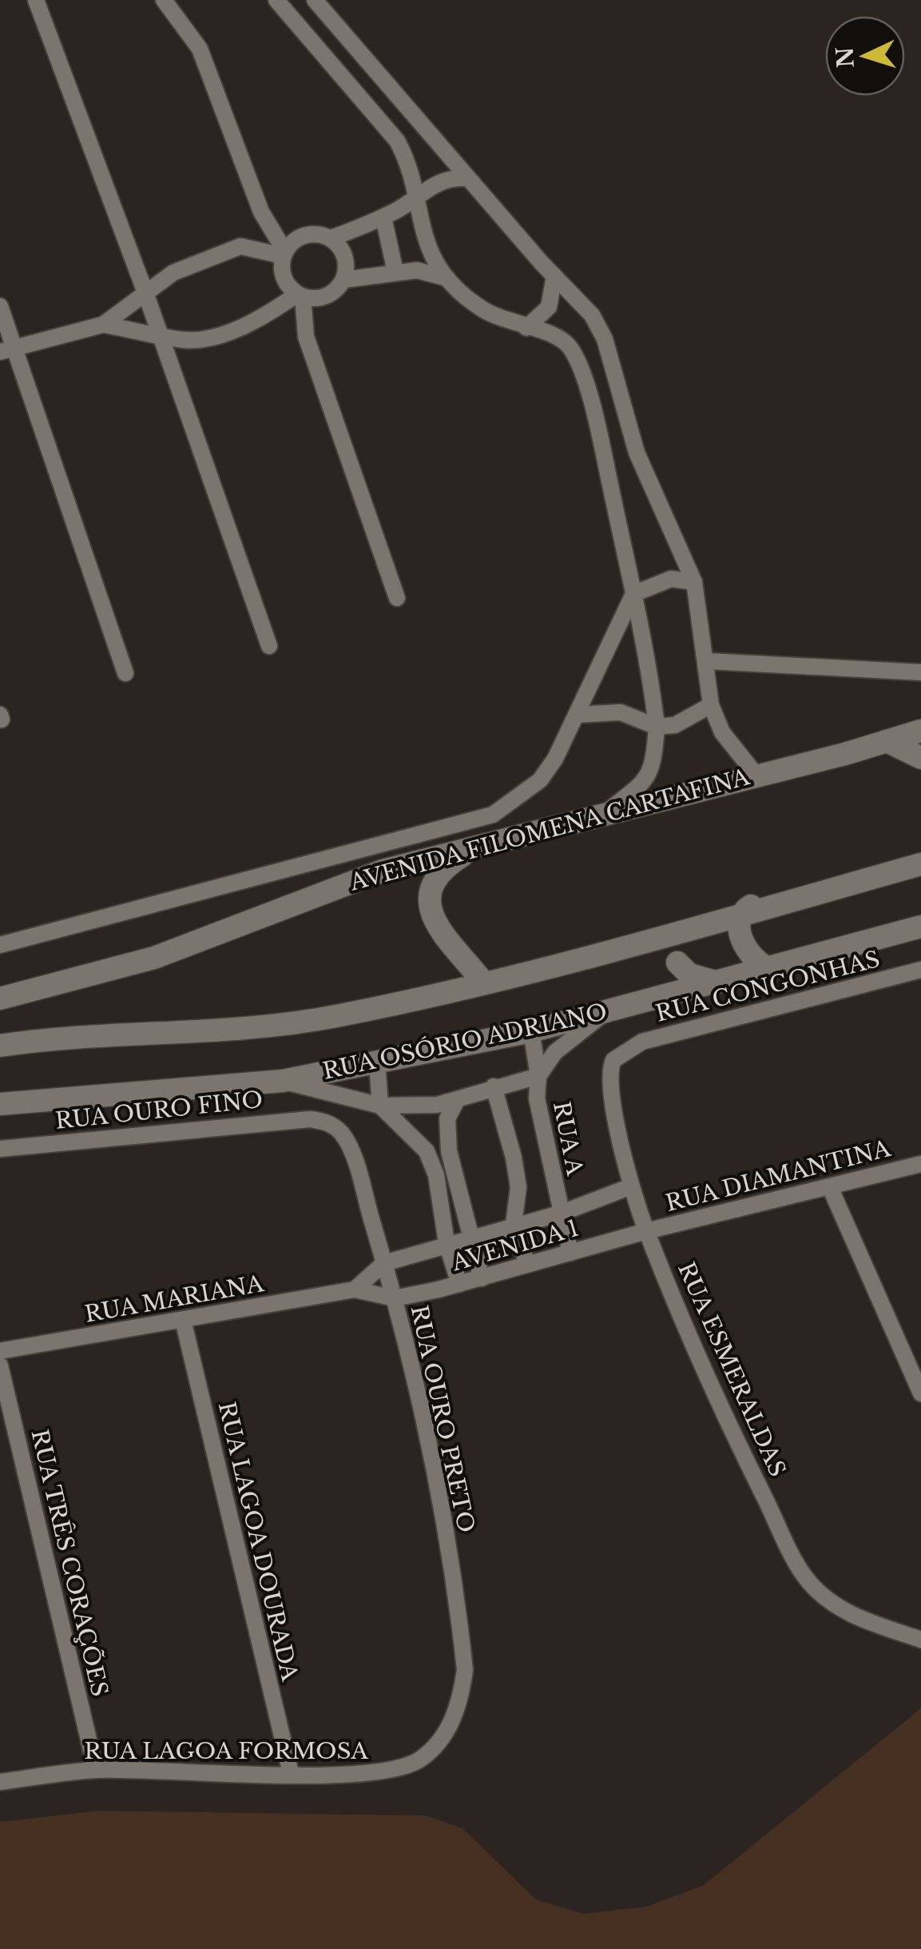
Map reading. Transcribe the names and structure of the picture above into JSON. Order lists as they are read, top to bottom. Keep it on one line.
{"streets":{"main road":["AVENIDA FILOMENA CARTAFINA","RUA OSÓRIO ADRIANO"],"street":["RUA CONGONHAS","RUA OURO FINO","RUA A","RUA DIAMANTINA","AVENIDA 1","RUA MARIANA","RUA ESMERALDAS","RUA OURO PRETO","RUA LAGOA DOURADA","RUA TRÊS CORAÇÕES","RUA LAGOA FORMOSA"]},"crossings":[["RUA CONGONHAS","RUA ESMERALDAS"],["RUA OSÓRIO ADRIANO","RUA A"],["RUA OURO FINO","RUA OURO PRETO"],["RUA A","AVENIDA 1"],["RUA DIAMANTINA","AVENIDA 1"],["RUA DIAMANTINA","RUA ESMERALDAS"],["AVENIDA 1","RUA MARIANA"],["AVENIDA 1","RUA ESMERALDAS"],["AVENIDA 1","RUA OURO PRETO"],["RUA MARIANA","RUA OURO PRETO"],["RUA MARIANA","RUA LAGOA DOURADA"],["RUA OURO PRETO","RUA LAGOA FORMOSA"],["RUA LAGOA DOURADA","RUA LAGOA FORMOSA"],["RUA TRÊS CORAÇÕES","RUA LAGOA FORMOSA"]],"north":"left"}
